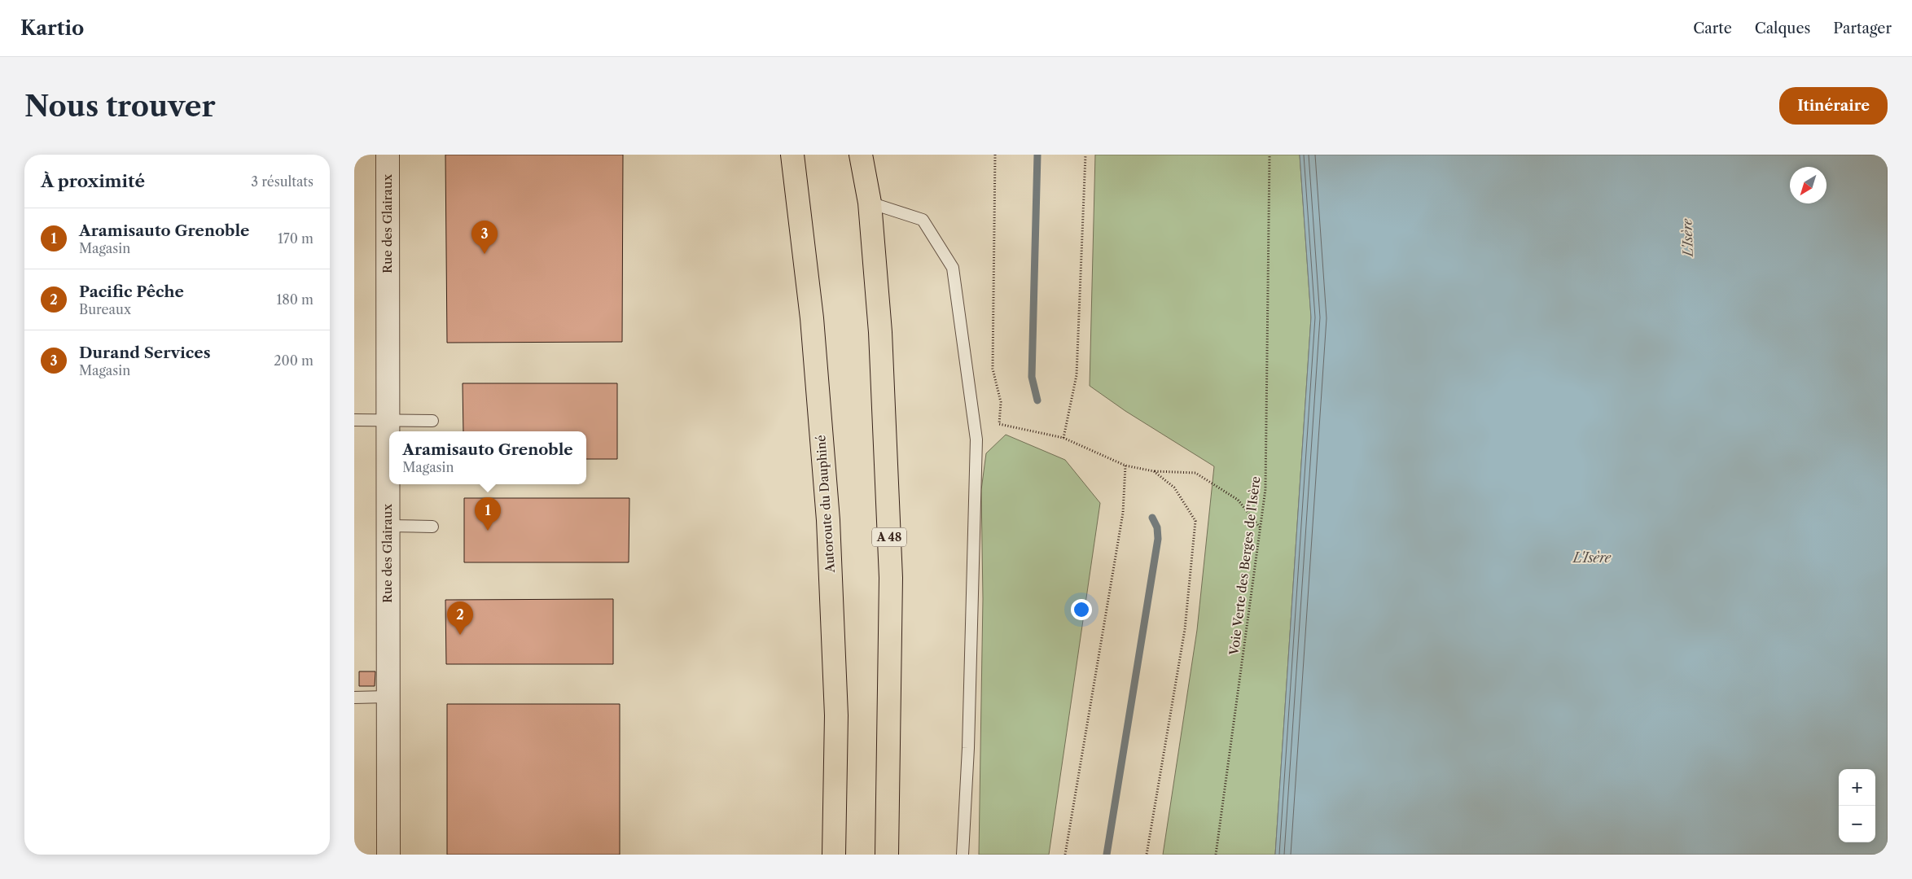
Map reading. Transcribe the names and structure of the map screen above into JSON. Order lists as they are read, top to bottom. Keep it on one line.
{"streets":{"highway":["Autoroute du Dauphiné","A 48"],"street":["Rue des Glairaux"],"path":["Voie Verte des Berges de l'Isère"]},"water":["L'Isère"],"north":"bottom left","page":{"header":"Kartio","nav":["Carte","Calques","Partager"],"buttons":"Itinéraire","title":"Nous trouver","heading":["À proximité","3 résultats"],"list":[{"mark":"1","name":"Aramisauto Grenoble","note":"Magasin","value":"170 m"},{"mark":"2","name":"Pacific Pêche","note":"Bureaux","value":"180 m"},{"mark":"3","name":"Durand Services","note":"Magasin","value":"200 m"}],"pins":["3","1","2"],"popup":["Aramisauto Grenoble","Magasin"],"map_buttons":["+","−"]}}
